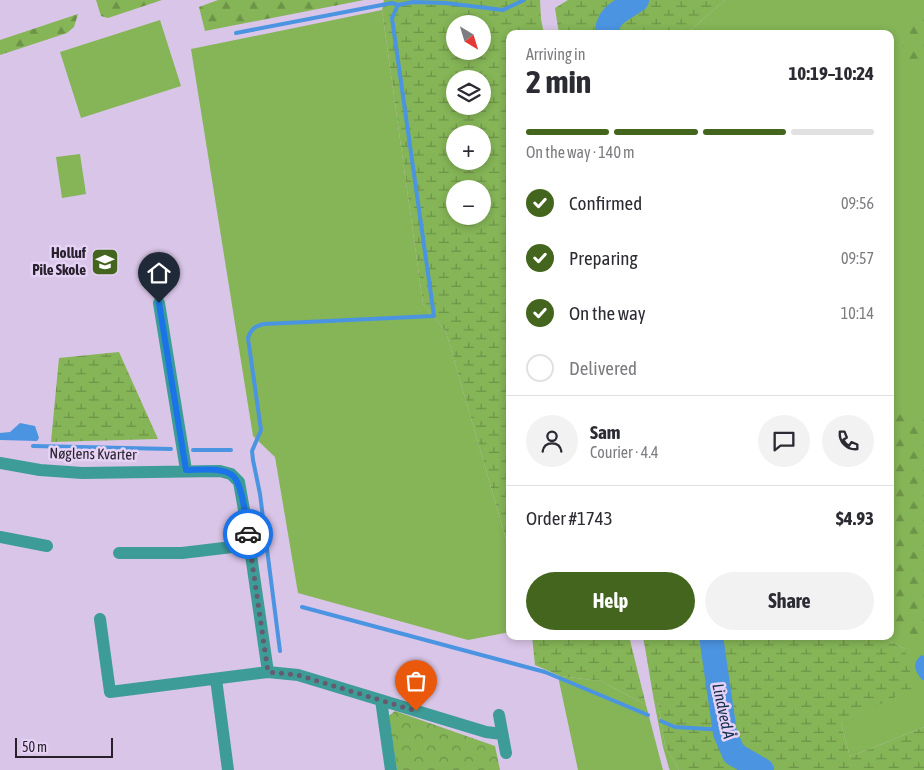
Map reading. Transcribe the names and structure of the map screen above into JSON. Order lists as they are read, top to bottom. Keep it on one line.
{"streets":{"street":["Nøglens Kvarter"]},"water":["Lindved Å"],"places":{"school or university":["Holluf Pile Skole"]},"scale_bar":"50 m","north":"bottom right","page":{"map_buttons":["+","−"],"heading":["2 min","Arriving in","10:19–10:24"],"panel":["Sam","Courier · 4.4","Order #1743","$4.93"],"bar":"On the way · 140 m","list":[["Confirmed","09:56"],["Preparing","09:57"],["On the way","10:14"],"Delivered"],"buttons":["Help","Share"],"scale":"50 m"}}
